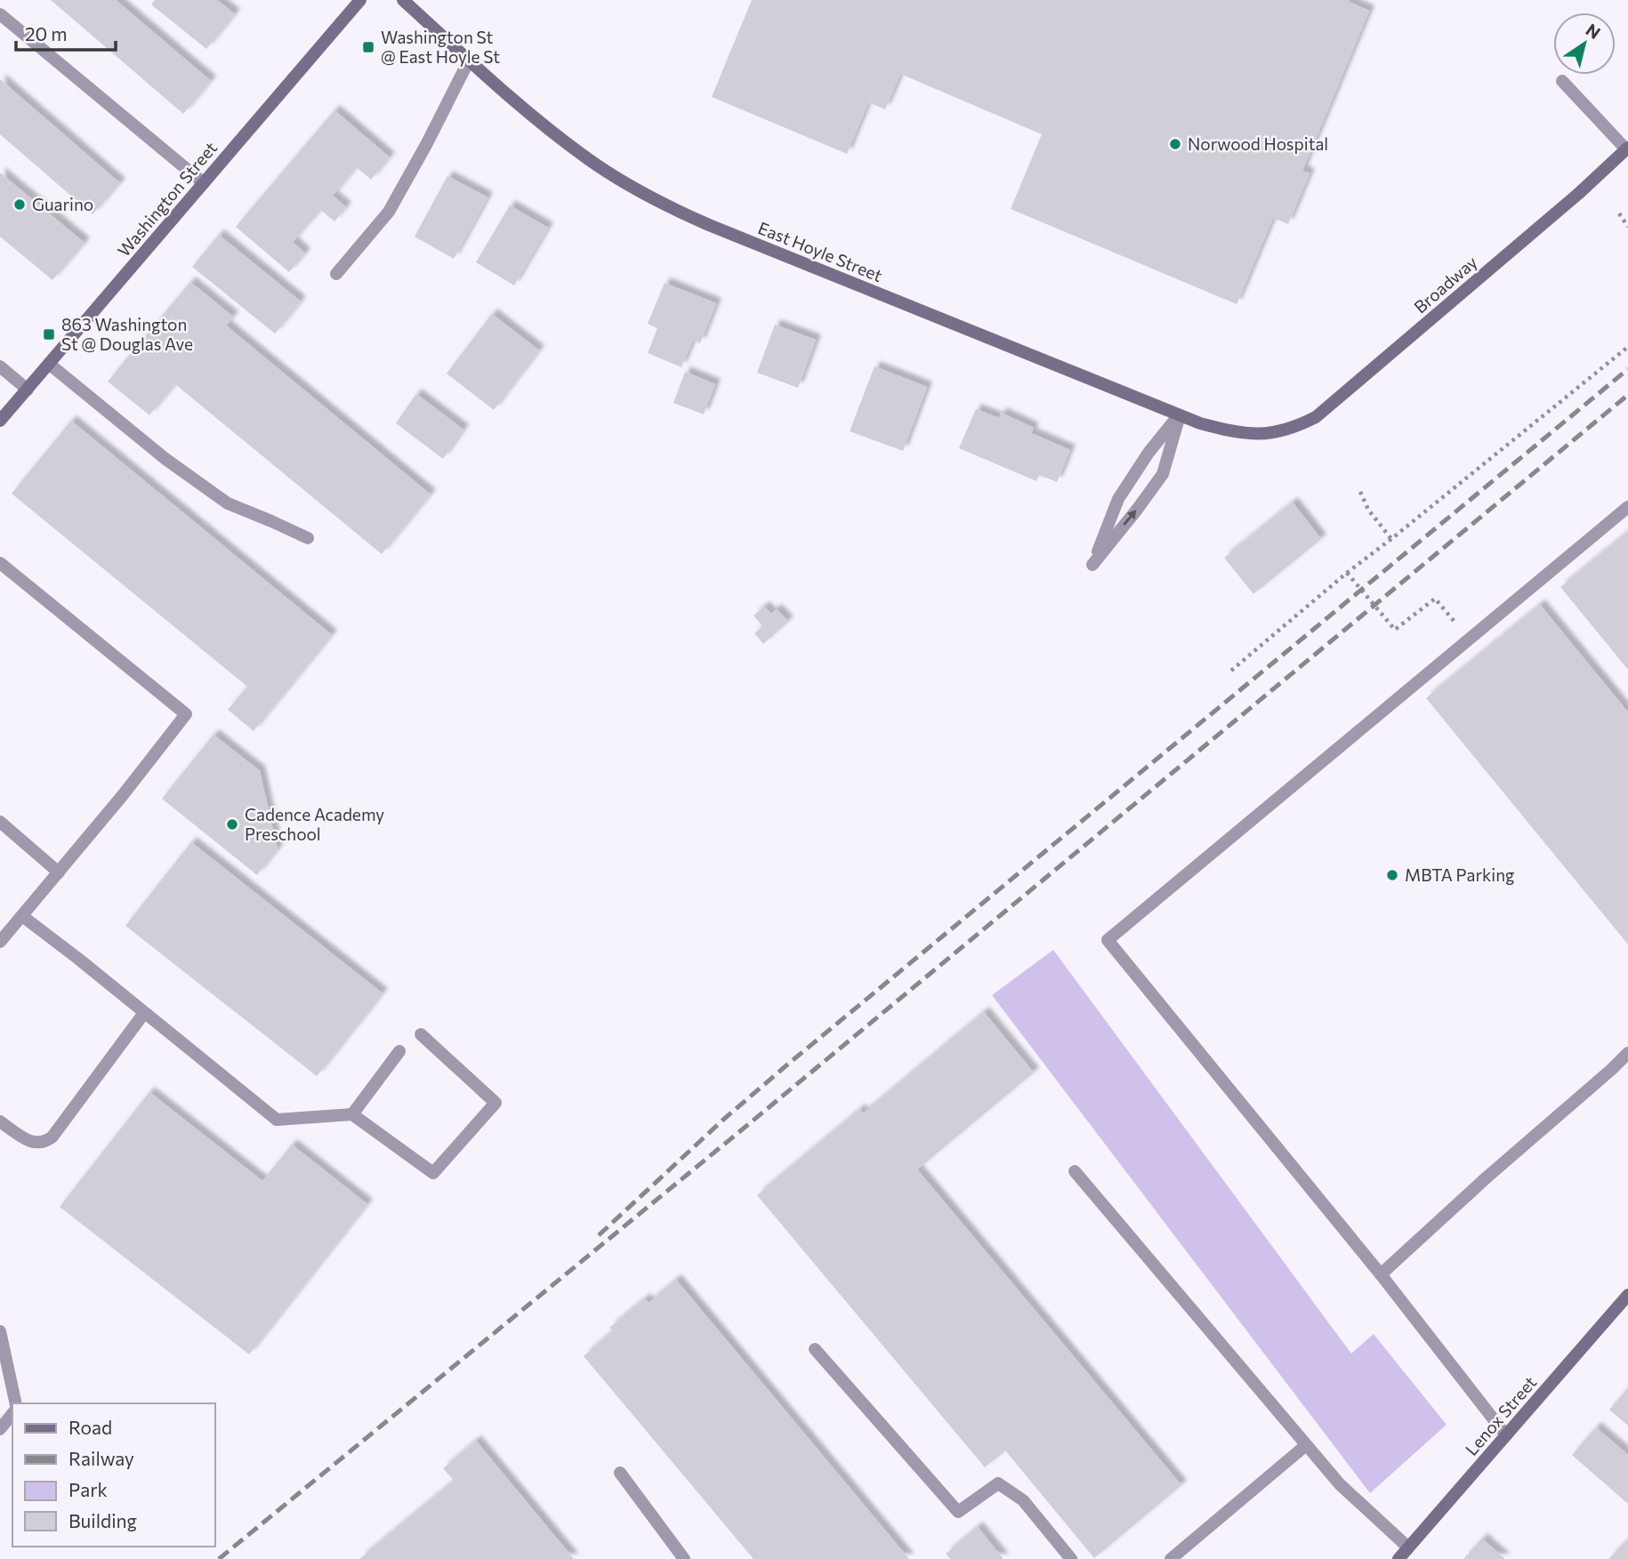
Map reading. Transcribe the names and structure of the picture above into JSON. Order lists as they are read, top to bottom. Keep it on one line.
{"streets":{"street":["Washington Street","East Hoyle Street","Broadway","Lenox Street"]},"crossings":[["East Hoyle Street","Broadway"]],"places":{"transit":["Washington St @ East Hoyle St","863 Washington St @ Douglas Ave"],"other":["Norwood Hospital","Guarino","Cadence Academy Preschool","MBTA Parking"]},"legend":["Road","Railway","Park","Building"],"scale_bar":"20 m","north":"top right"}
